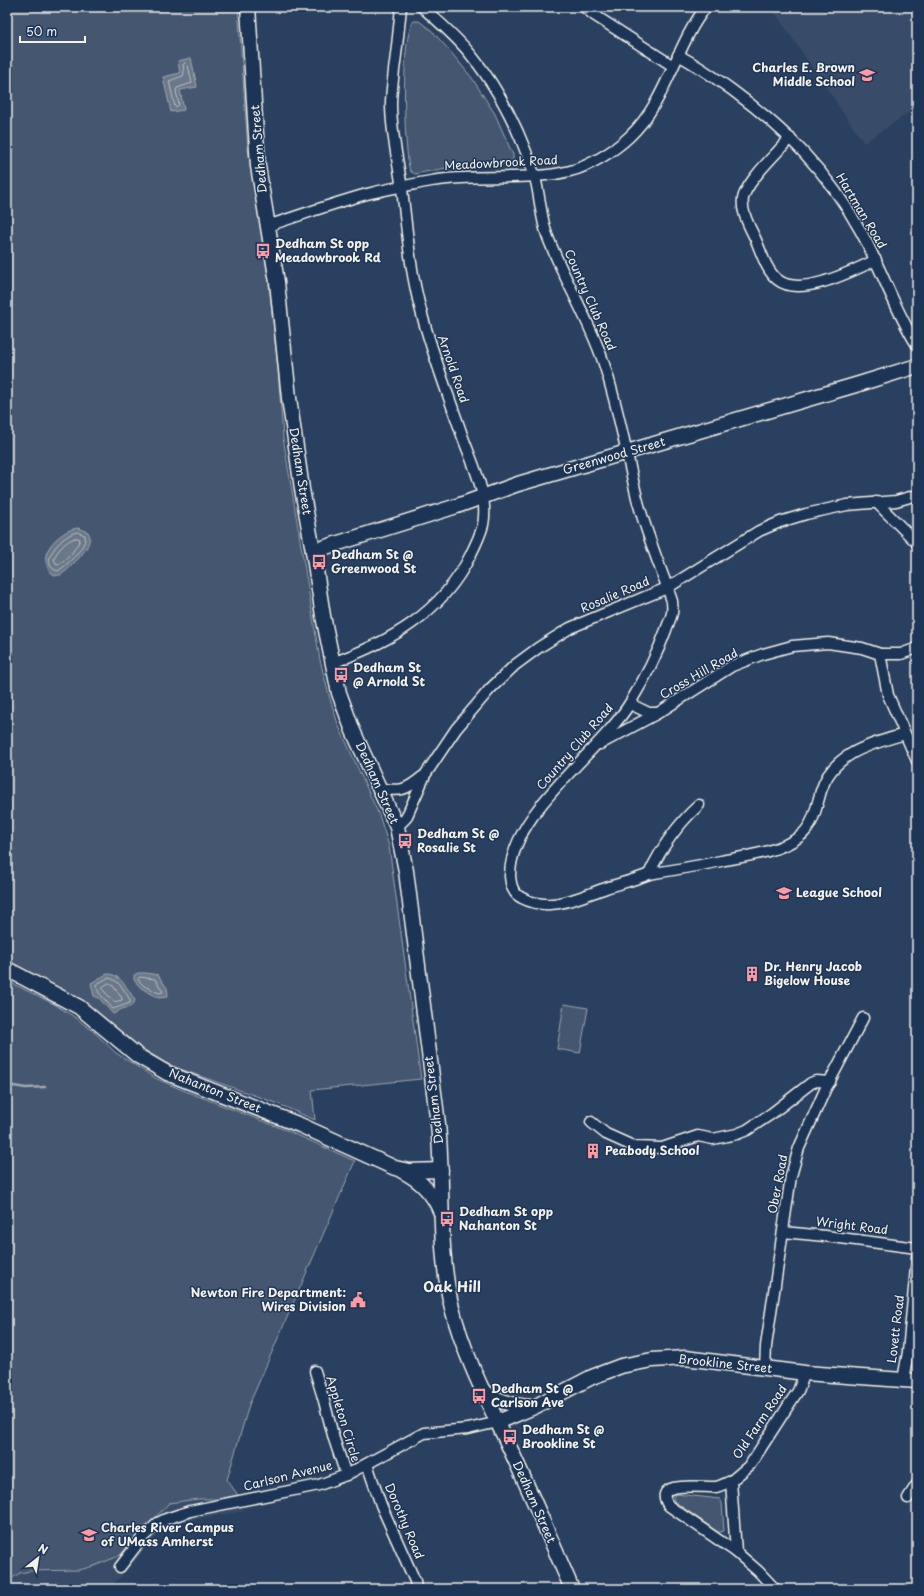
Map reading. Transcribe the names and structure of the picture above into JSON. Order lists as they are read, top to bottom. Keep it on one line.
{"streets":{"main road":["Dedham Street","Greenwood Street","Nahanton Street","Brookline Street"],"street":["Meadowbrook Road","Hartman Road","Country Club Road","Arnold Road","Rosalie Road","Cross Hill Road","Ober Road","Wright Road","Lovett Road","Appleton Circle","Old Farm Road","Carlson Avenue","Dorothy Road"]},"crossings":[["Dedham Street","Meadowbrook Road"],["Dedham Street","Arnold Road"],["Dedham Street","Greenwood Street"],["Dedham Street","Rosalie Road"],["Dedham Street","Nahanton Street"],["Dedham Street","Brookline Street"],["Dedham Street","Carlson Avenue"],["Meadowbrook Road","Hartman Road"],["Meadowbrook Road","Country Club Road"],["Meadowbrook Road","Arnold Road"],["Country Club Road","Greenwood Street"],["Country Club Road","Rosalie Road"],["Country Club Road","Cross Hill Road"],["Arnold Road","Greenwood Street"],["Ober Road","Wright Road"],["Ober Road","Brookline Street"],["Lovett Road","Brookline Street"],["Brookline Street","Old Farm Road"],["Brookline Street","Carlson Avenue"],["Appleton Circle","Carlson Avenue"],["Carlson Avenue","Dorothy Road"]],"districts":["Oak Hill"],"places":{"school or university":["Charles E. Brown Middle School","League School","Charles River Campus of UMass Amherst"],"bus stop":["Dedham St opp Meadowbrook Rd","Dedham St @ Greenwood St","Dedham St @ Arnold St","Dedham St @ Rosalie St","Dedham St opp Nahanton St","Dedham St @ Carlson Ave","Dedham St @ Brookline St"],"building":["Dr. Henry Jacob Bigelow House","Peabody School"],"public building":["Newton Fire Department: Wires Division"]},"scale_bar":"50 m","north":"top right"}
